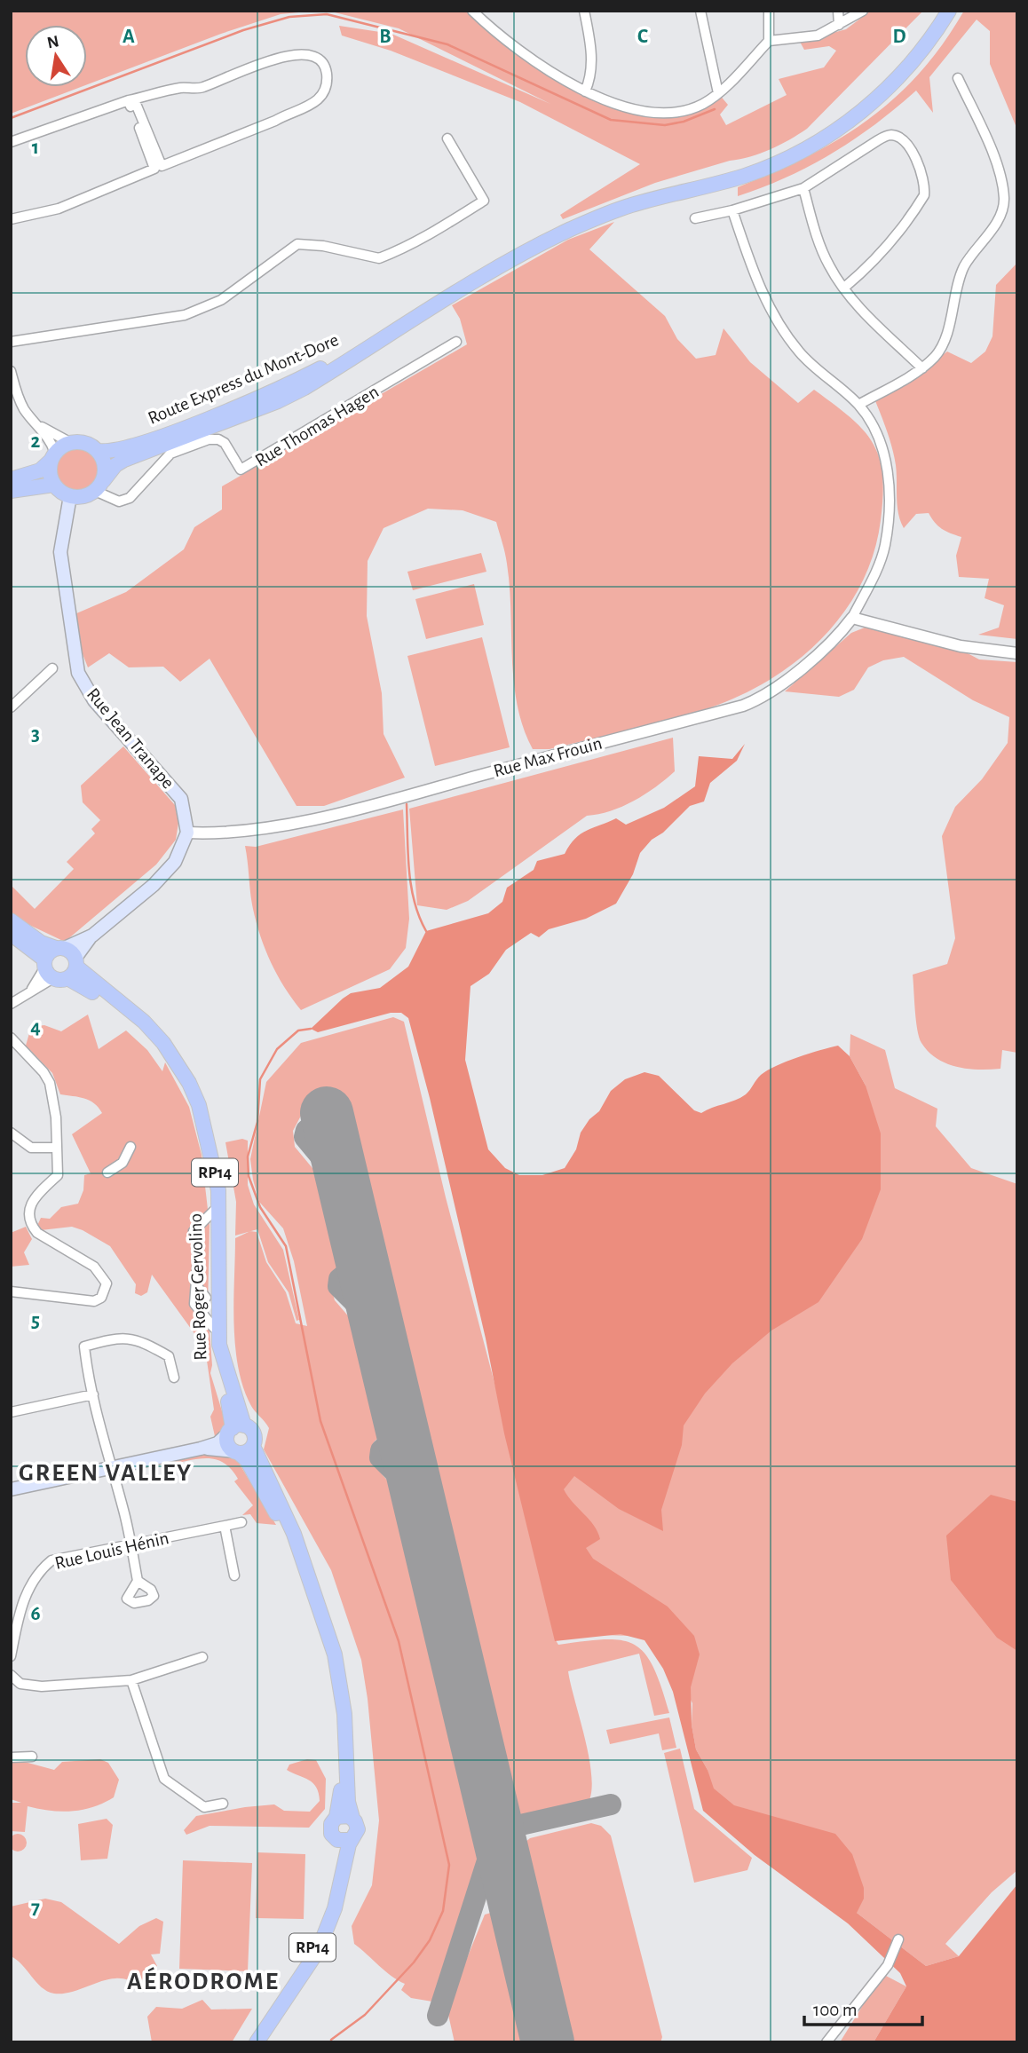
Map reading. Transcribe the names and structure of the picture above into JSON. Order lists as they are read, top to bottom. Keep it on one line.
{"streets":{"main road":["Route Express du Mont-Dore","Rue Jean Tranape","RP14","Rue Roger Gervolino"],"street":["Rue Thomas Hagen","Rue Max Frouin","Rue Louis Hénin"]},"crossings":[["Route Express du Mont-Dore","Rue Thomas Hagen"],["Route Express du Mont-Dore","Rue Jean Tranape"],["Rue Thomas Hagen","Rue Jean Tranape"],["Rue Jean Tranape","Rue Max Frouin"]],"districts":["GREEN VALLEY","AÉRODROME"],"scale_bar":"100 m","north":"top","grid":{"columns":["A","B","C","D"],"rows":["1","2","3","4","5","6","7"]}}
